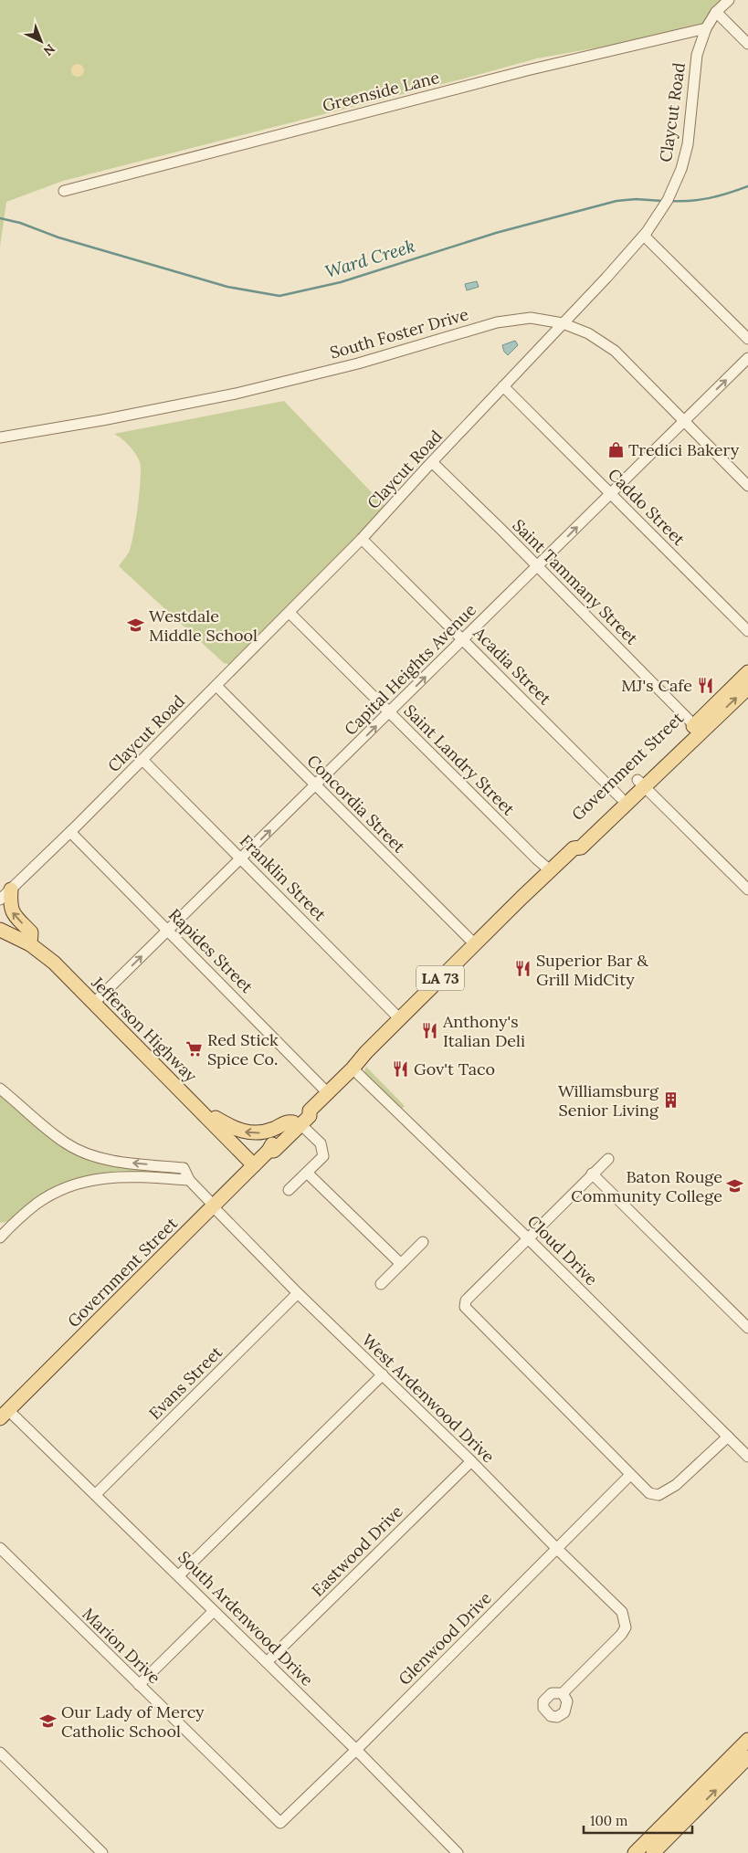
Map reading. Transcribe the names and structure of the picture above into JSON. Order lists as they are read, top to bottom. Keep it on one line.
{"streets":{"main road":["Government Street","LA 73","Jefferson Highway"],"street":["Greenside Lane","Claycut Road","South Foster Drive","Caddo Street","Saint Tammany Street","Acadia Street","Capital Heights Avenue","Saint Landry Street","Concordia Street","Franklin Street","Rapides Street","Cloud Drive","Evans Street","West Ardenwood Drive","Eastwood Drive","South Ardenwood Drive","Glenwood Drive","Marion Drive"]},"crossings":[["Greenside Lane","Claycut Road"],["Claycut Road","South Foster Drive"],["Claycut Road","Caddo Street"],["Claycut Road","Saint Tammany Street"],["Claycut Road","Acadia Street"],["Claycut Road","Saint Landry Street"],["Claycut Road","Concordia Street"],["Claycut Road","Franklin Street"],["Claycut Road","Rapides Street"],["South Foster Drive","Capital Heights Avenue"],["Caddo Street","Capital Heights Avenue"],["Saint Tammany Street","Capital Heights Avenue"],["Saint Tammany Street","Government Street"],["Acadia Street","Capital Heights Avenue"],["Acadia Street","Government Street"],["Capital Heights Avenue","Saint Landry Street"],["Capital Heights Avenue","Concordia Street"],["Capital Heights Avenue","Franklin Street"],["Capital Heights Avenue","Rapides Street"],["Capital Heights Avenue","Jefferson Highway"],["Saint Landry Street","Government Street"],["Government Street","Concordia Street"],["Government Street","Franklin Street"],["Government Street","Rapides Street"],["Government Street","Jefferson Highway"],["Government Street","Cloud Drive"],["Government Street","West Ardenwood Drive"],["Government Street","South Ardenwood Drive"],["Evans Street","West Ardenwood Drive"],["Evans Street","South Ardenwood Drive"],["West Ardenwood Drive","Eastwood Drive"],["West Ardenwood Drive","Glenwood Drive"],["Eastwood Drive","South Ardenwood Drive"],["South Ardenwood Drive","Glenwood Drive"],["Glenwood Drive","Marion Drive"]],"one_way":["Capital Heights Avenue"],"water":["Ward Creek"],"places":{"shop":["Tredici Bakery"],"school or university":["Westdale Middle School","Baton Rouge Community College","Our Lady of Mercy Catholic School"],"restaurant":["MJ's Cafe","Superior Bar & Grill MidCity","Anthony's Italian Deli","Gov't Taco"],"supermarket":["Red Stick Spice Co."],"building":["Williamsburg Senior Living"]},"scale_bar":"100 m","north":"bottom right"}
